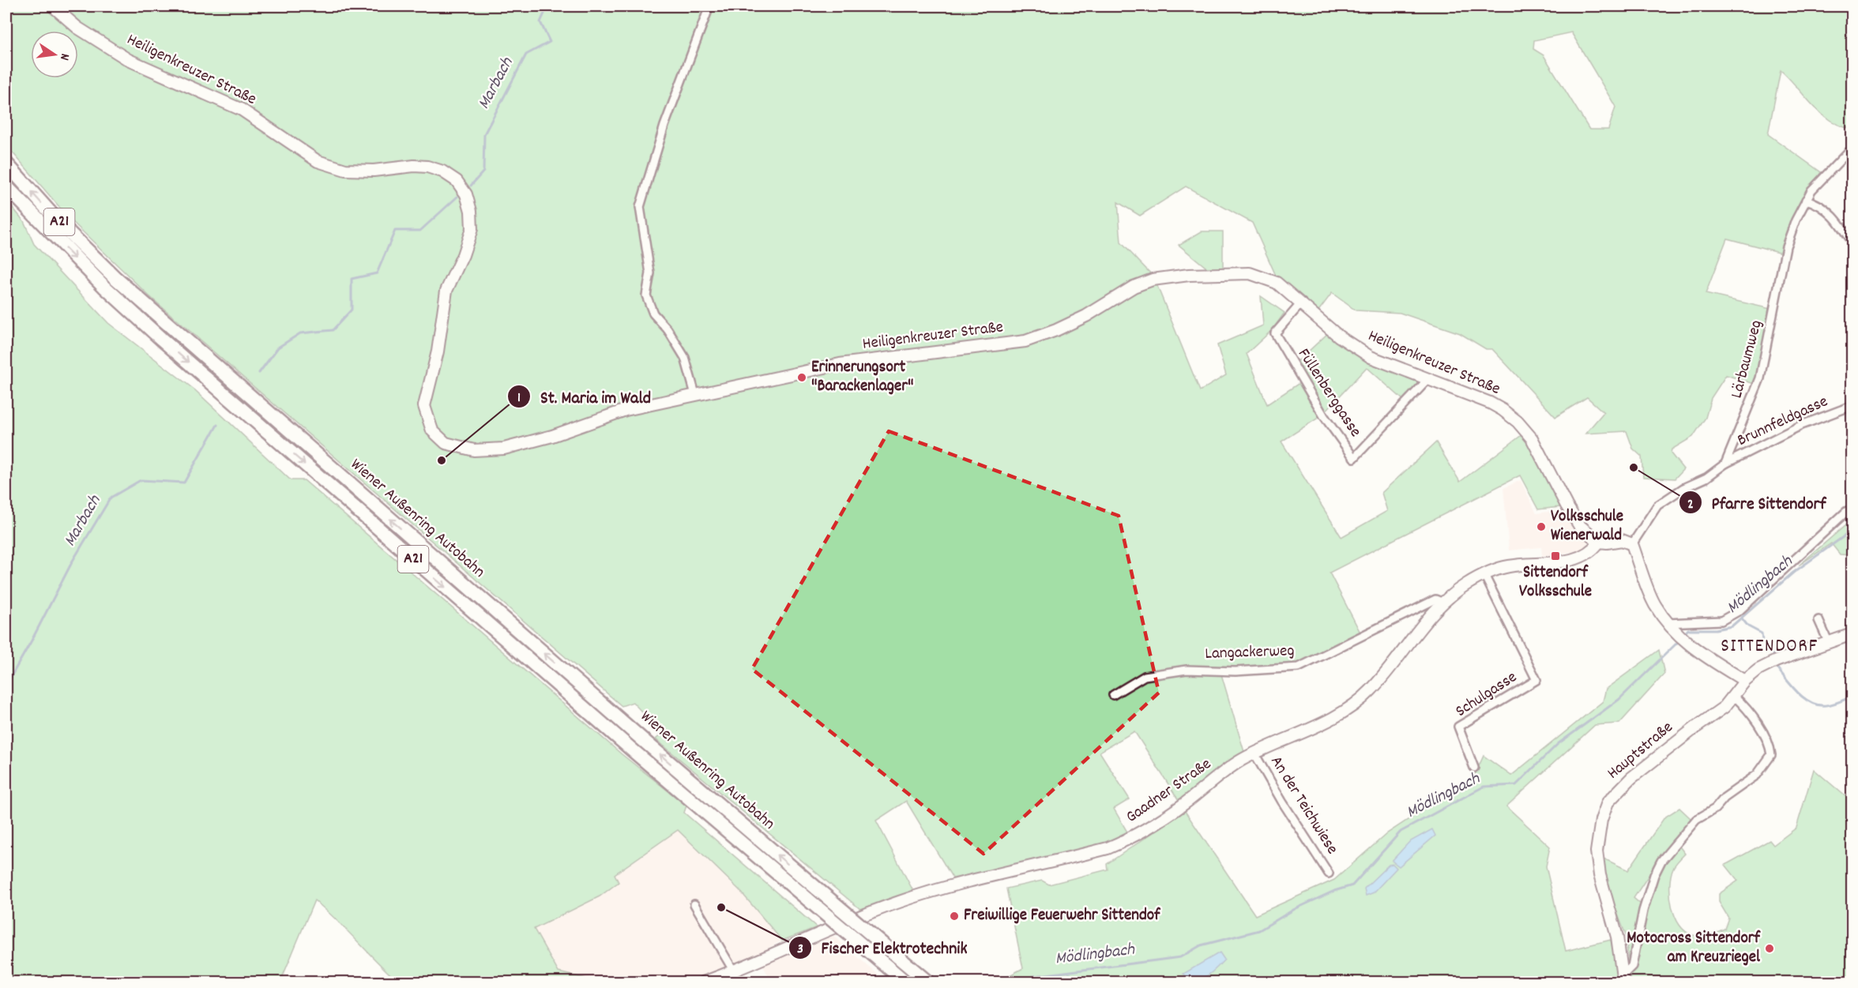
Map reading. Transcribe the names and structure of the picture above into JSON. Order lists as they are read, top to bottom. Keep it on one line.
{"streets":{"highway":["A21","Wiener Außenring Autobahn"],"main road":["Heiligenkreuzer Straße","Hauptstraße","Gaadner Straße"],"street":["Lärbaumweg","Füllenberggasse","Brunnfeldgasse","Langackerweg","Schulgasse","An der Teichwiese"]},"crossings":[["Heiligenkreuzer Straße","Füllenberggasse"],["Heiligenkreuzer Straße","Gaadner Straße"],["Lärbaumweg","Brunnfeldgasse"],["Langackerweg","Gaadner Straße"],["Schulgasse","Gaadner Straße"],["Gaadner Straße","An der Teichwiese"]],"districts":["SITTENDORF"],"water":["Marbach","Mödlingbach"],"places":{"other":["Erinnerungsort \"Barackenlager\"","St. Maria im Wald","Pfarre Sittendorf","Volksschule Wienerwald","Fischer Elektrotechnik","Freiwillige Feuerwehr Sittendof","Motocross Sittendorf am Kreuzriegel"],"transit":["Sittendorf Volksschule"]},"north":"right"}
